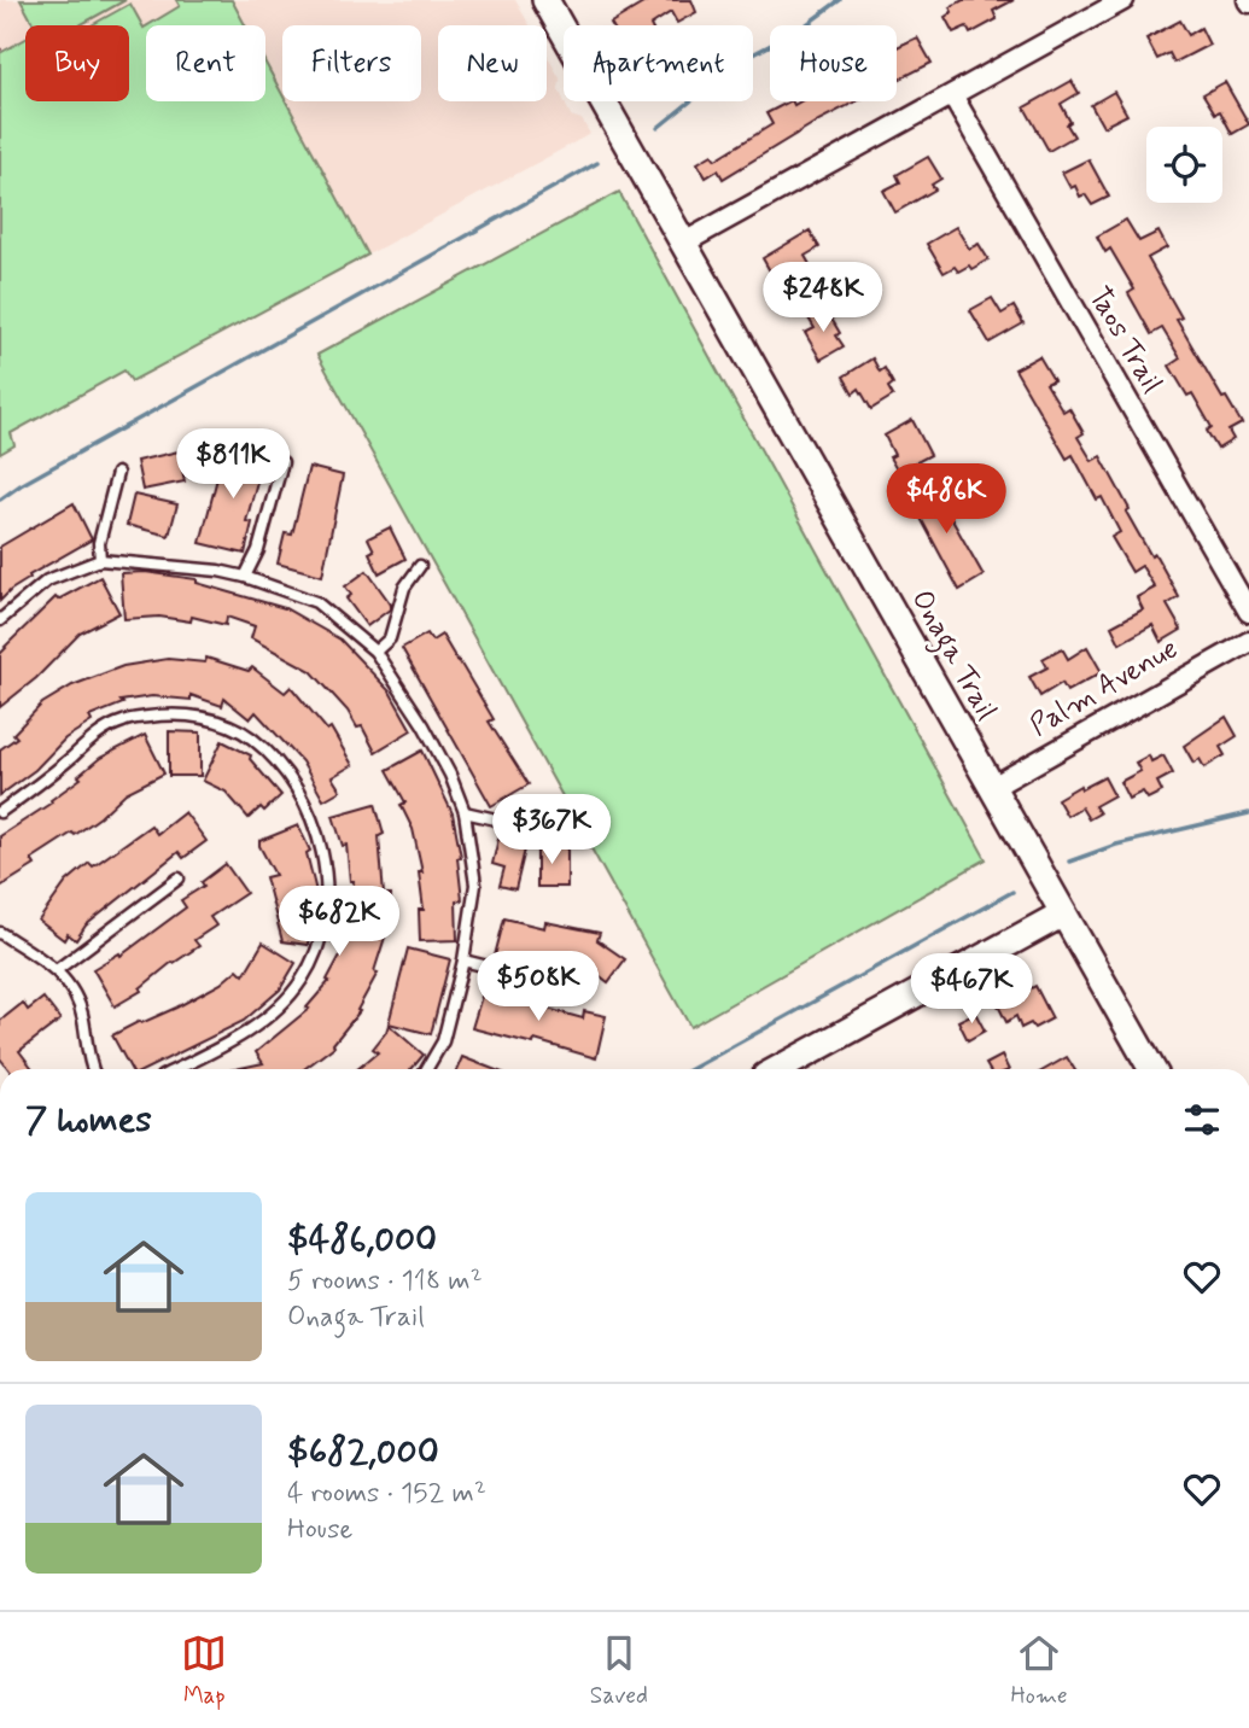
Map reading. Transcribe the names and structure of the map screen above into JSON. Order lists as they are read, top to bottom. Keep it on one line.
{"streets":{"street":["Taos Trail","Onaga Trail","Palm Avenue"]},"crossings":[["Onaga Trail","Palm Avenue"]],"page":{"chip":["Buy","Rent","Filters","New","Apartment","House"],"price":["$248K","$811K","$486K","$367K","$682K","$508K","$467K"],"heading":"7 homes","list":[{"name":"$486,000","note":"5 rooms · 118 m² · Onaga Trail"},{"name":"$682,000","note":"4 rooms · 152 m² · House"}],"tabs":["Map","Saved","Home"]}}
